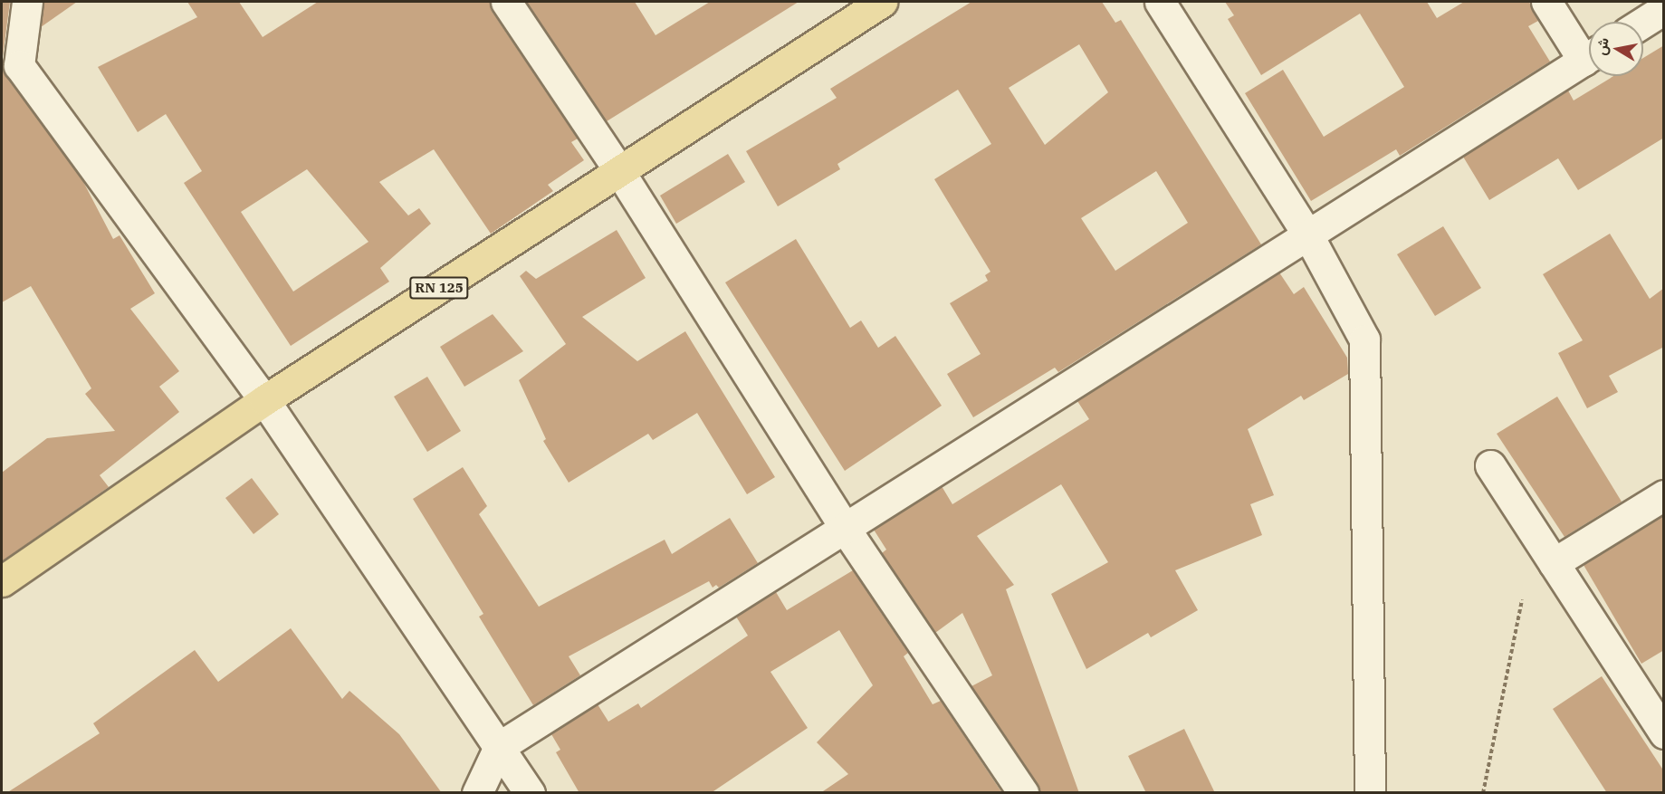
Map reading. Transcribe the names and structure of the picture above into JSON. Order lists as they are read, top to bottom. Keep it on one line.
{"streets":{"main road":["RN 125"]},"north":"left"}
